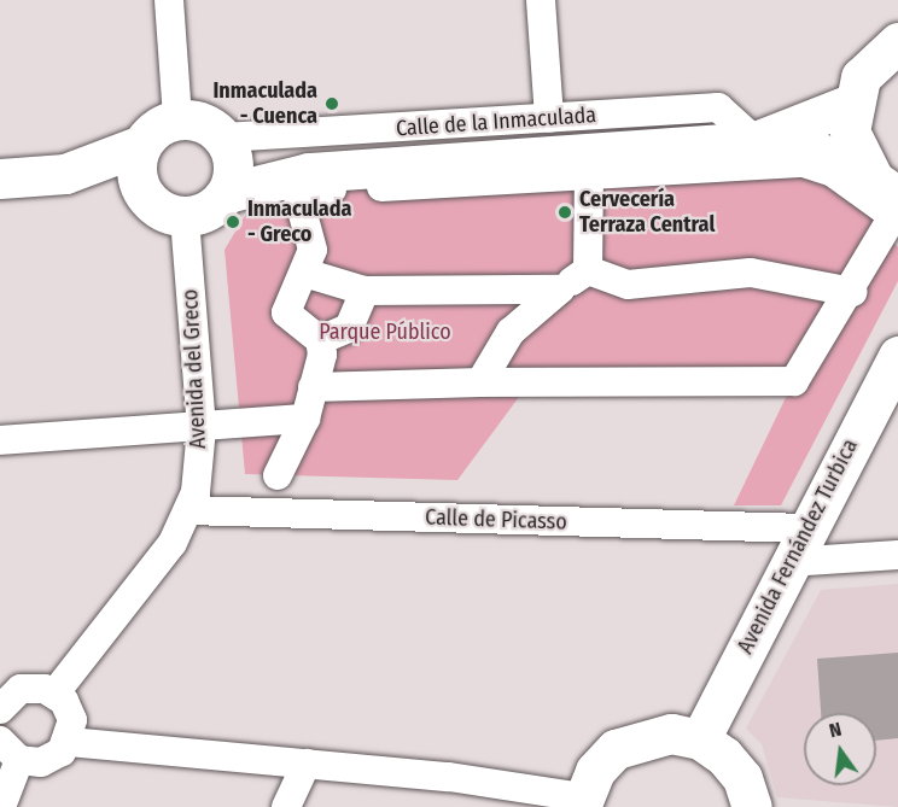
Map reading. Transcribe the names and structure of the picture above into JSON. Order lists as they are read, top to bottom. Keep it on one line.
{"streets":{"street":["Calle de la Inmaculada","Avenida del Greco","Calle de Picasso","Avenida Fernández Turbica"]},"crossings":[["Calle de la Inmaculada","Avenida del Greco"],["Avenida del Greco","Calle de Picasso"],["Calle de Picasso","Avenida Fernández Turbica"]],"parks":["Parque Público"],"places":["Inmaculada - Cuenca","Cervecería Terraza Central","Inmaculada - Greco"],"north":"top"}
